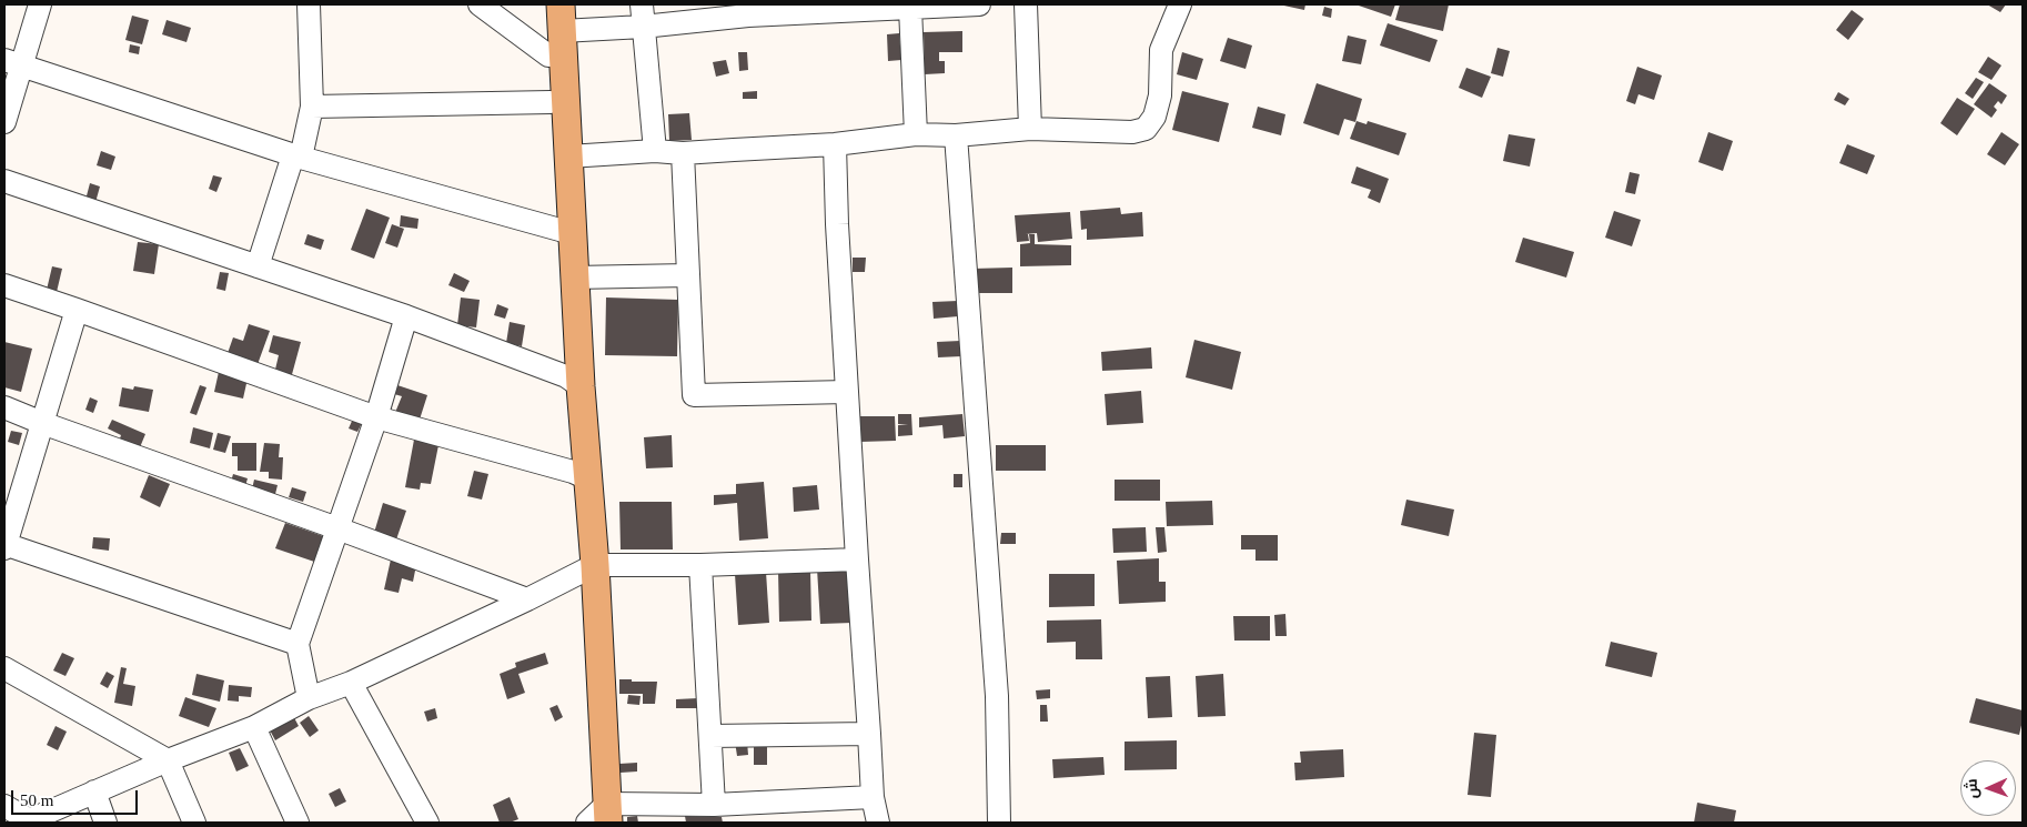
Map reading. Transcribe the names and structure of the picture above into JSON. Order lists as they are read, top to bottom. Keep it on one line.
{"scale_bar":"50 m","north":"left"}
